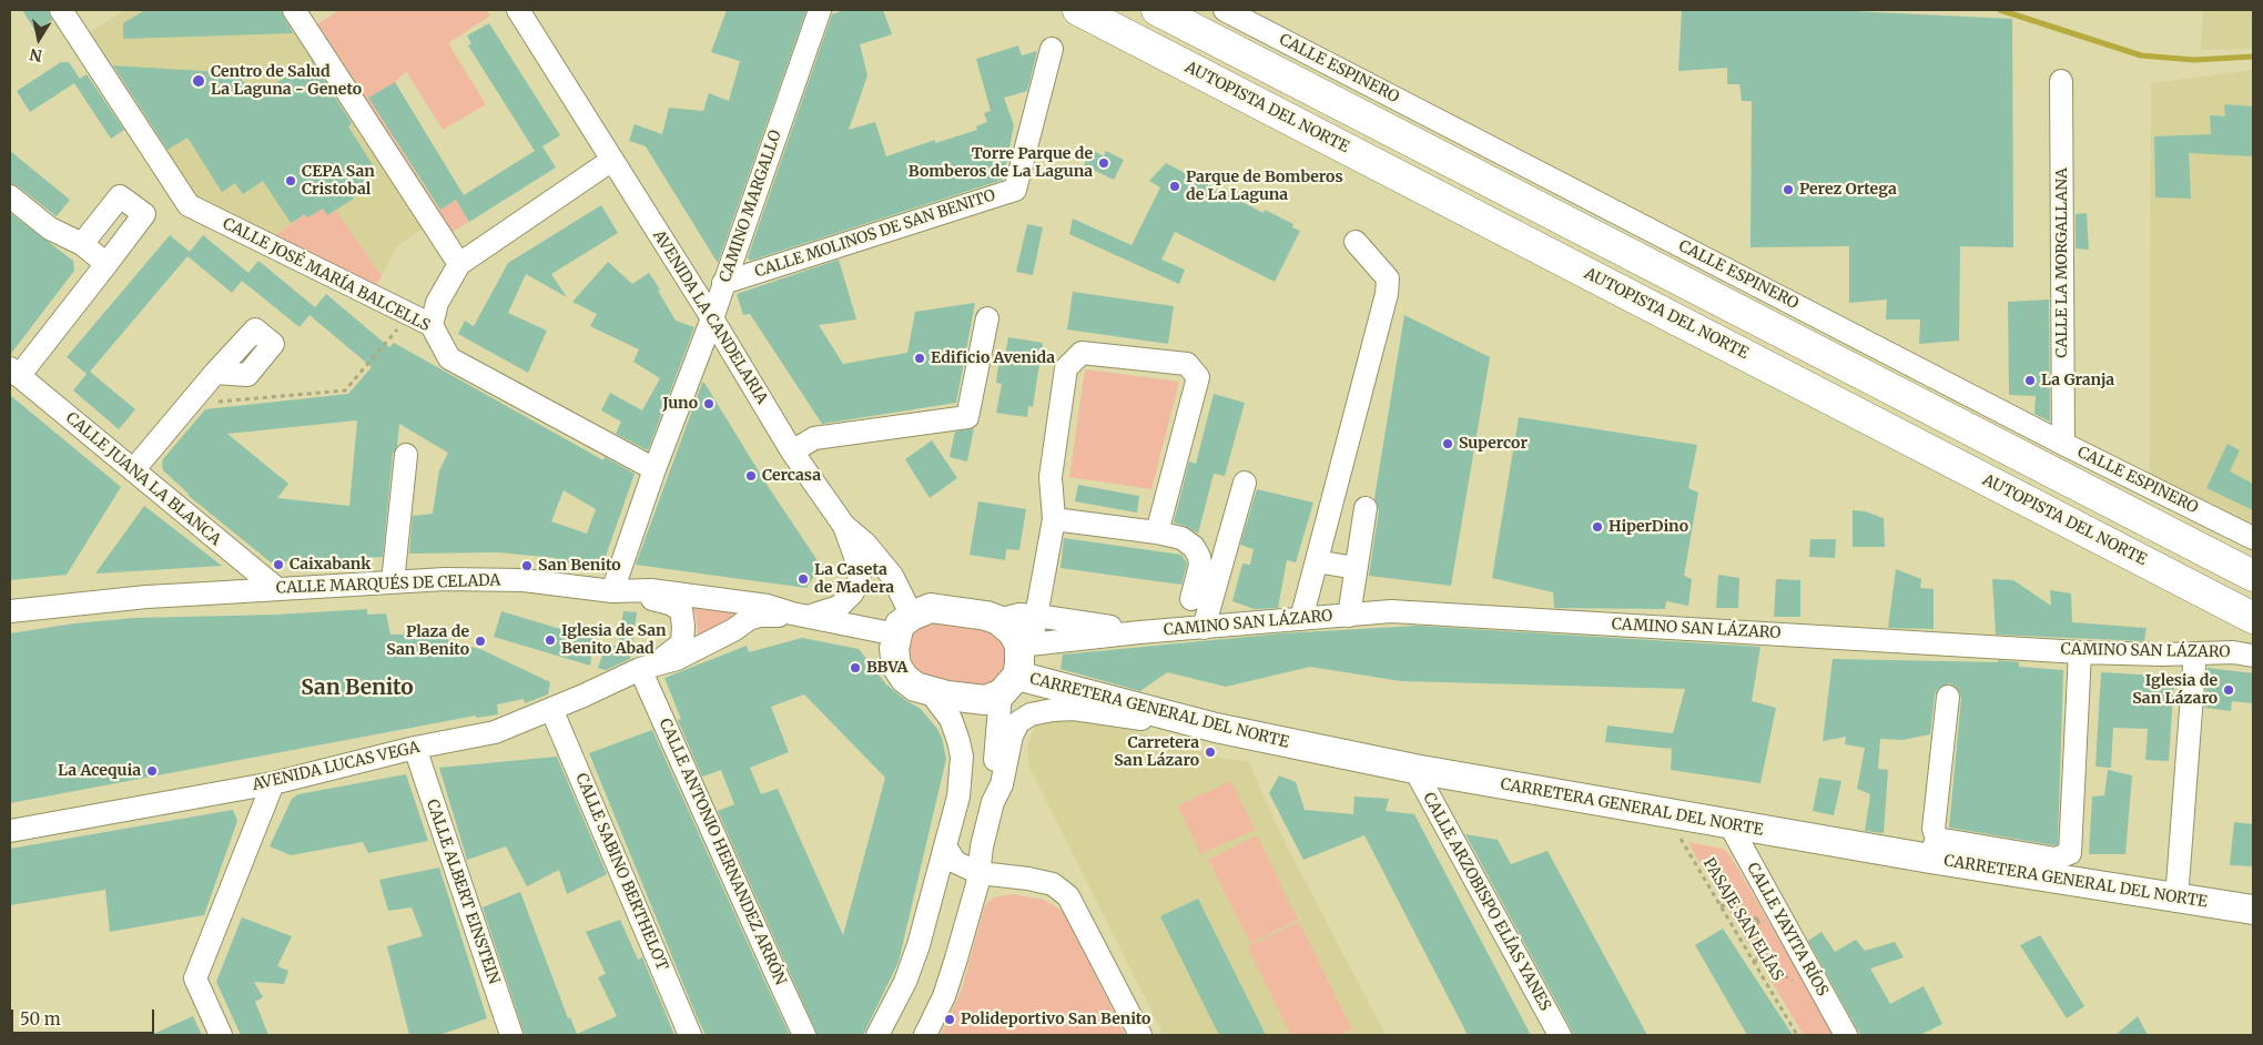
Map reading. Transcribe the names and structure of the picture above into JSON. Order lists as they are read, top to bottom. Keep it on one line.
{"streets":{"highway":["AUTOPISTA DEL NORTE"],"main road":["CARRETERA GENERAL DEL NORTE"],"street":["CALLE ESPINERO","CAMINO MARGALLO","CALLE MOLINOS DE SAN BENITO","CALLE LA MORGALLANA","CALLE JOSÉ MARÍA BALCELLS","AVENIDA LA CANDELARIA","CALLE JUANA LA BLANCA","CALLE MARQUÉS DE CELADA","CAMINO SAN LÁZARO","AVENIDA LUCAS VEGA","CALLE ANTONIO HERNANDEZ ARRÓN","CALLE SABINO BERTHELOT","CALLE ALBERT EINSTEIN","CALLE ARZOBISPO ELÍAS YANES","CALLE YAYITA RÍOS"],"path":["PASAJE SAN ELÍAS"]},"crossings":[["CALLE ESPINERO","CALLE LA MORGALLANA"],["CAMINO MARGALLO","CALLE MOLINOS DE SAN BENITO"],["CAMINO MARGALLO","CALLE JOSÉ MARÍA BALCELLS"],["CAMINO MARGALLO","AVENIDA LA CANDELARIA"],["CAMINO MARGALLO","CALLE MARQUÉS DE CELADA"],["CAMINO MARGALLO","AVENIDA LUCAS VEGA"],["AVENIDA LA CANDELARIA","CALLE MARQUÉS DE CELADA"],["AVENIDA LA CANDELARIA","CAMINO SAN LÁZARO"],["AVENIDA LA CANDELARIA","CARRETERA GENERAL DEL NORTE"],["CALLE JUANA LA BLANCA","CALLE MARQUÉS DE CELADA"],["CALLE MARQUÉS DE CELADA","CAMINO SAN LÁZARO"],["CALLE MARQUÉS DE CELADA","CARRETERA GENERAL DEL NORTE"],["CALLE MARQUÉS DE CELADA","AVENIDA LUCAS VEGA"],["CAMINO SAN LÁZARO","CARRETERA GENERAL DEL NORTE"],["CARRETERA GENERAL DEL NORTE","CALLE ARZOBISPO ELÍAS YANES"],["CARRETERA GENERAL DEL NORTE","PASAJE SAN ELÍAS"],["CARRETERA GENERAL DEL NORTE","CALLE YAYITA RÍOS"],["AVENIDA LUCAS VEGA","CALLE ANTONIO HERNANDEZ ARRÓN"],["AVENIDA LUCAS VEGA","CALLE SABINO BERTHELOT"],["AVENIDA LUCAS VEGA","CALLE ALBERT EINSTEIN"]],"districts":["San Benito"],"places":["Centro de Salud La Laguna - Geneto","Torre Parque de Bomberos de La Laguna","CEPA San Cristobal","Parque de Bomberos de La Laguna","Perez Ortega","Edificio Avenida","La Granja","Juno","Supercor","Cercasa","HiperDino","Caixabank","San Benito","La Caseta de Madera","Iglesia de San Benito Abad","Plaza de San Benito","BBVA","Iglesia de San Lázaro","Carretera San Lázaro","La Acequia","Polideportivo San Benito"],"scale_bar":"50 m","north":"bottom"}
